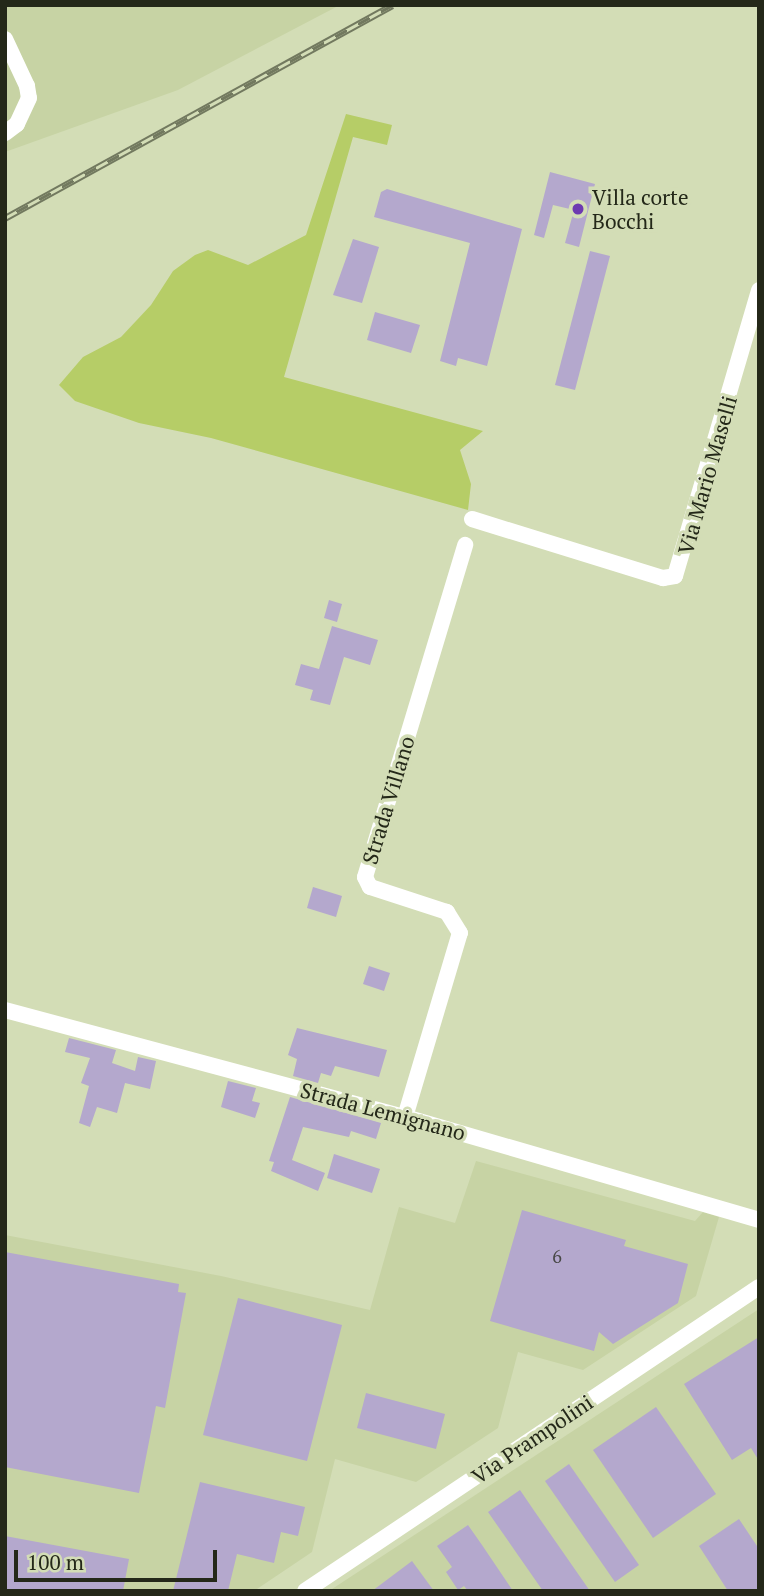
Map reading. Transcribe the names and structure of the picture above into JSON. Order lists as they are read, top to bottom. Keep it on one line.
{"streets":{"street":["Via Mario Maselli","Strada Villano","Strada Lemignano","Via Prampolini"]},"crossings":[["Strada Villano","Strada Lemignano"]],"places":["Villa corte Bocchi"],"house_numbers":["6"],"scale_bar":"100 m"}
